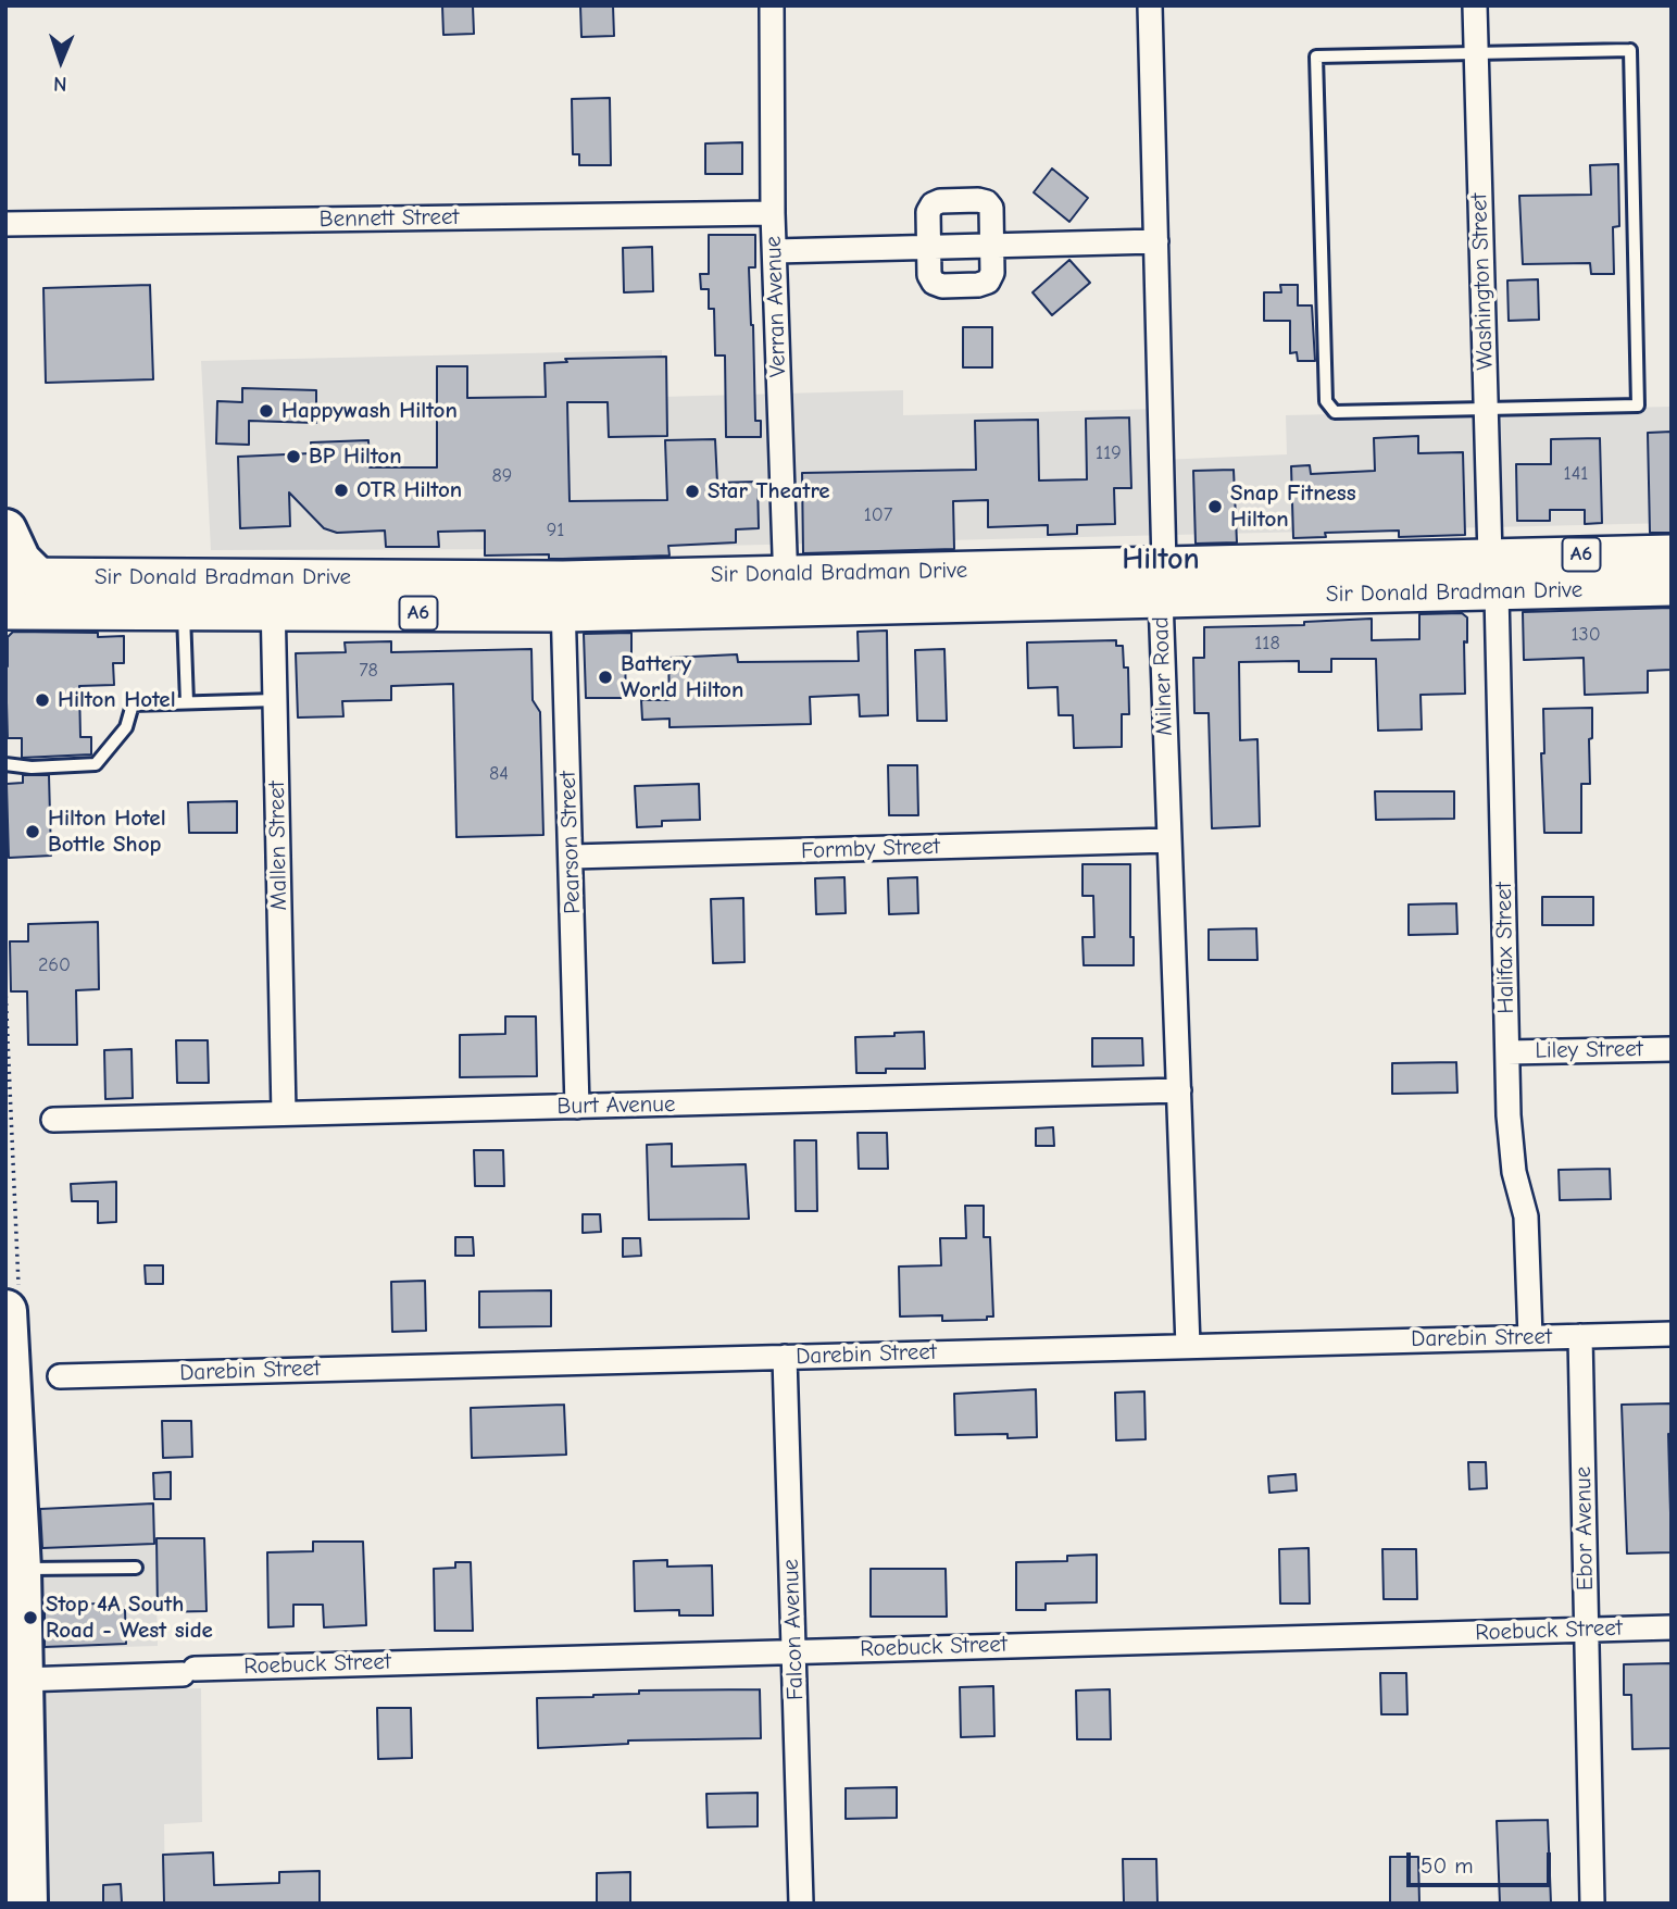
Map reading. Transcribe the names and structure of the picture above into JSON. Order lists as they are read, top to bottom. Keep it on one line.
{"streets":{"main road":["A6","Sir Donald Bradman Drive"],"street":["Bennett Street","Washington Street","Verran Avenue","Milner Road","Pearson Street","Mallen Street","Formby Street","Halifax Street","Liley Street","Burt Avenue","Darebin Street","Ebor Avenue","Falcon Avenue","Roebuck Street"]},"crossings":[["Bennett Street","Verran Avenue"],["Washington Street","Sir Donald Bradman Drive"],["Washington Street","Halifax Street"],["Verran Avenue","Sir Donald Bradman Drive"],["Sir Donald Bradman Drive","Milner Road"],["Sir Donald Bradman Drive","Pearson Street"],["Sir Donald Bradman Drive","Mallen Street"],["Sir Donald Bradman Drive","Halifax Street"],["Milner Road","Formby Street"],["Milner Road","Burt Avenue"],["Milner Road","Darebin Street"],["Pearson Street","Formby Street"],["Pearson Street","Burt Avenue"],["Mallen Street","Burt Avenue"],["Halifax Street","Liley Street"],["Halifax Street","Darebin Street"],["Darebin Street","Ebor Avenue"],["Darebin Street","Falcon Avenue"],["Ebor Avenue","Roebuck Street"],["Falcon Avenue","Roebuck Street"]],"districts":["Hilton"],"places":["Happywash Hilton","BP Hilton","OTR Hilton","Star Theatre","Snap Fitness Hilton","Battery World Hilton","Hilton Hotel","Hilton Hotel Bottle Shop","Stop 4A South Road - West side"],"house_numbers":["119","141","89","107","91","130","118","78","84","260"],"scale_bar":"50 m","north":"bottom"}
